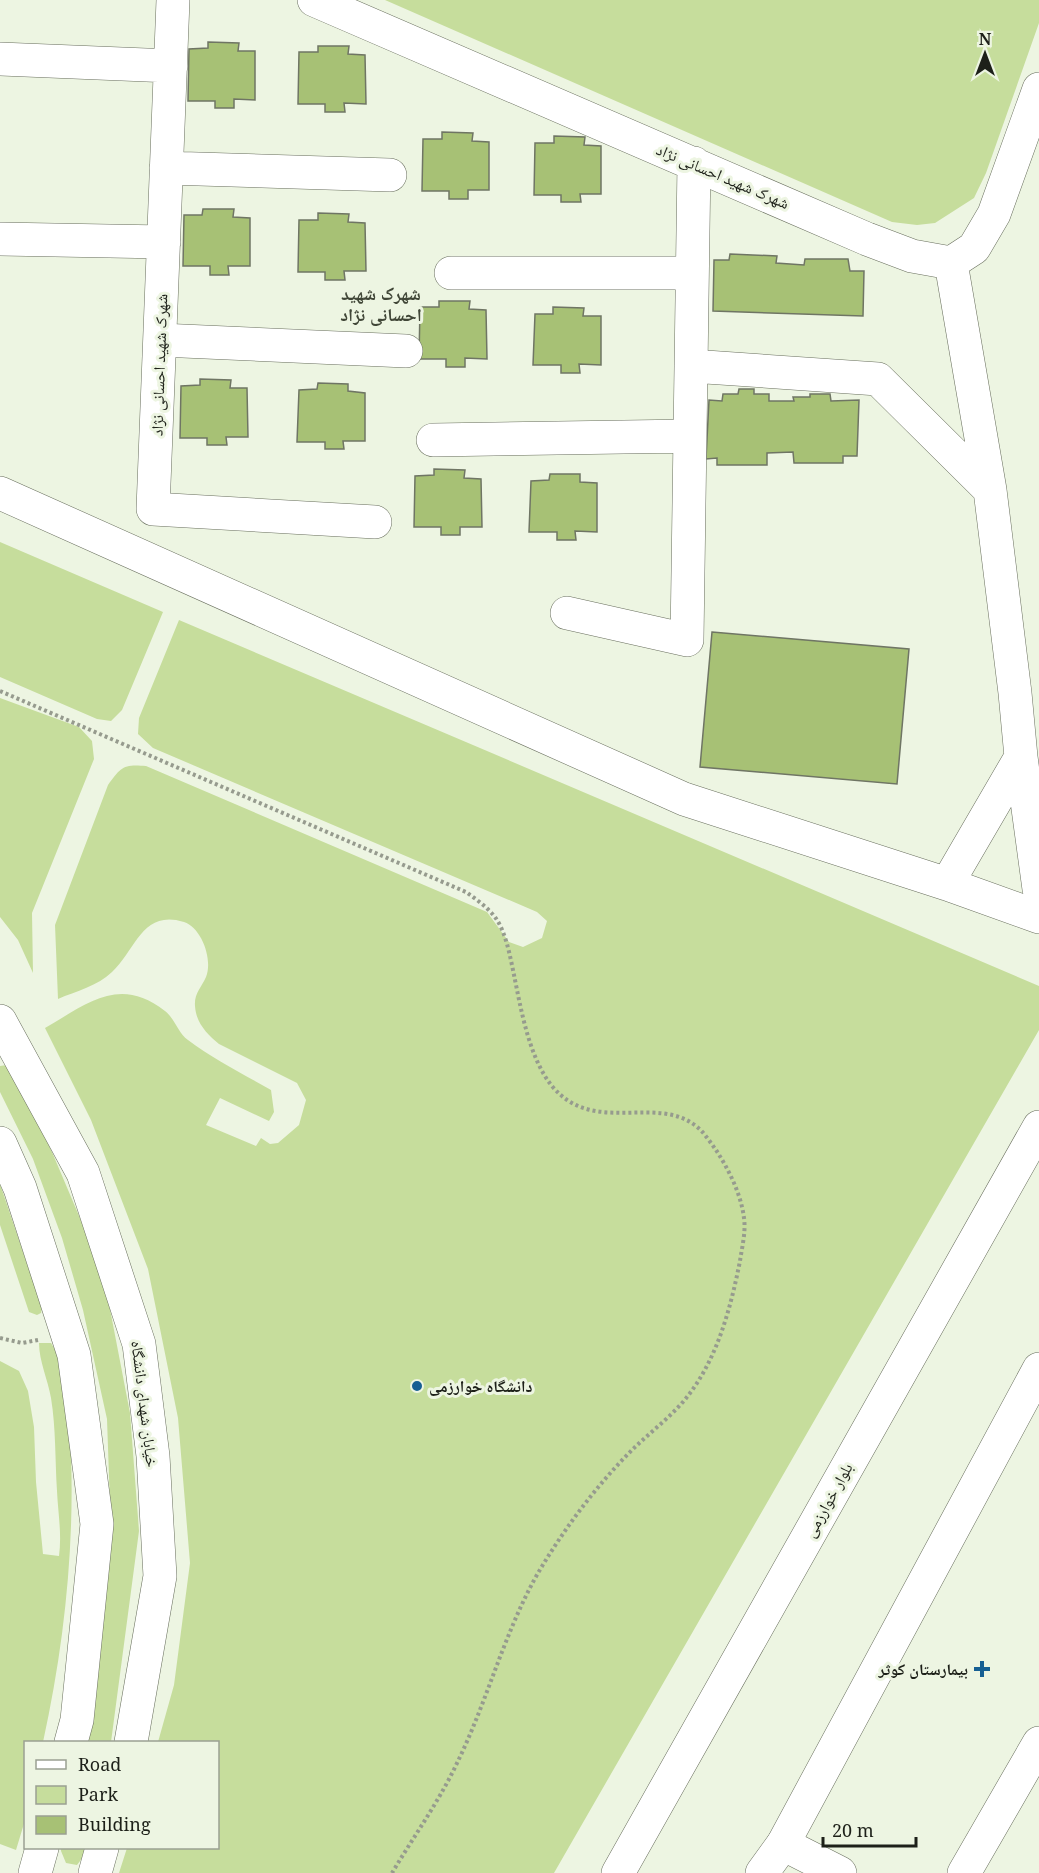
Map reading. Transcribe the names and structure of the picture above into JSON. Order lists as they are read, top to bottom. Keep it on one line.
{"streets":{"street":["شهرک شهید احسانی نژاد","خیابان شهدای دانشگاه","بلوار خوارزمی"]},"districts":["شهرک شهید احسانی نژاد"],"places":{"other":["دانشگاه خوارزمی"],"health":["بیمارستان کوثر"]},"legend":["Road","Park","Building"],"scale_bar":"20 m","north":"top"}
